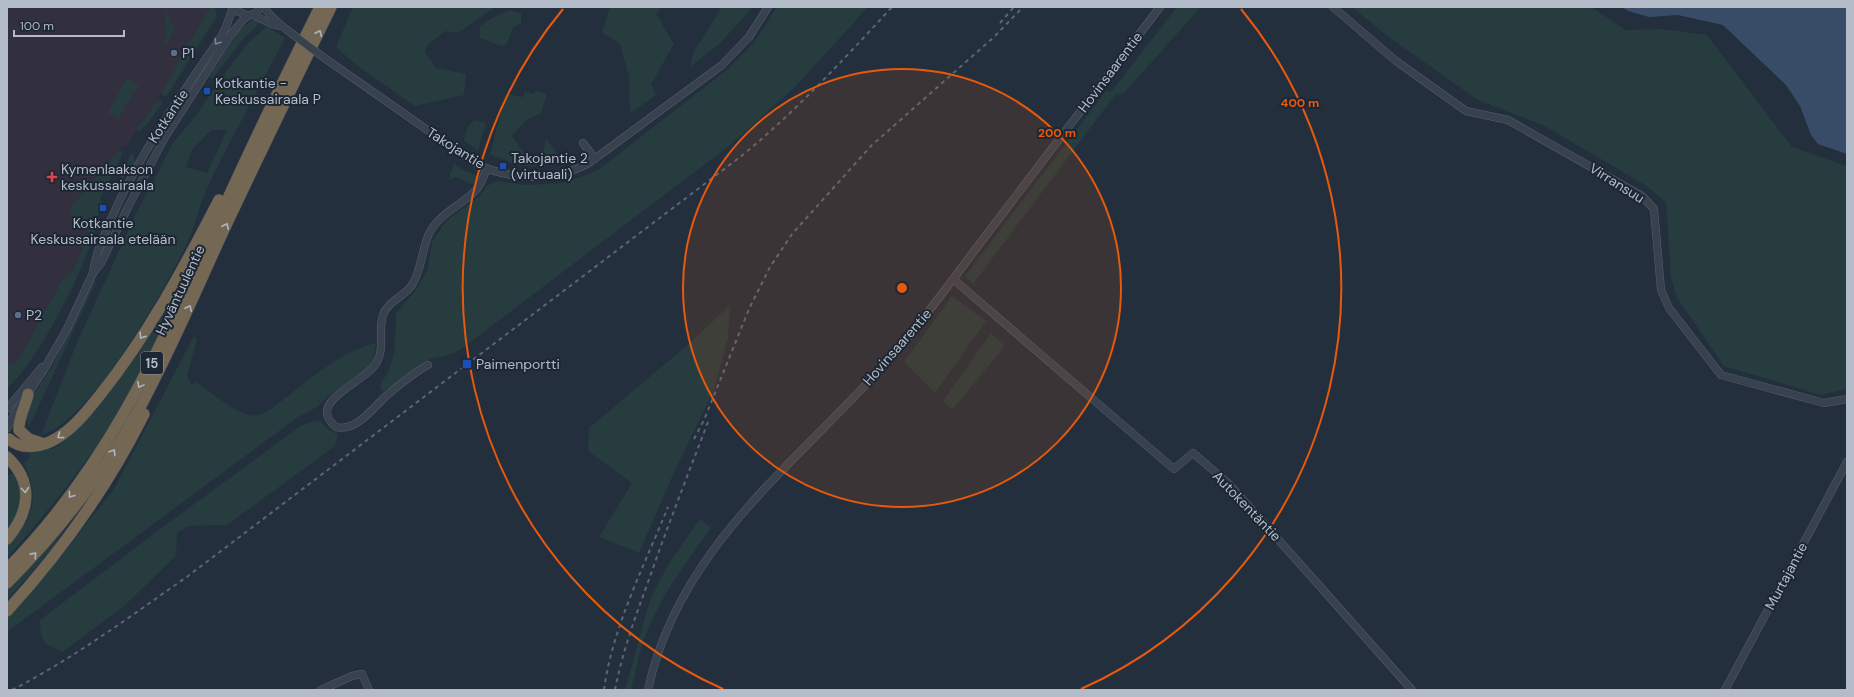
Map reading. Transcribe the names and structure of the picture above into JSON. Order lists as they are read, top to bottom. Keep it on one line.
{"streets":{"highway":["Hyväntuulentie","15"],"street":["Hovinsaarentie","Kotkantie","Takojantie","Virransuu","Autokentäntie","Murtajantie"]},"crossings":[["Hovinsaarentie","Autokentäntie"],["Kotkantie","Takojantie"]],"places":{"other":["P1","P2"],"transit":["Kotkantie - Keskussairaala P","Takojantie 2 (virtuaali)","Kotkantie Keskussairaala etelään","Paimenportti"],"health":["Kymenlaakson keskussairaala"]},"scale_bar":"100 m","rings":["400 m","200 m"]}
